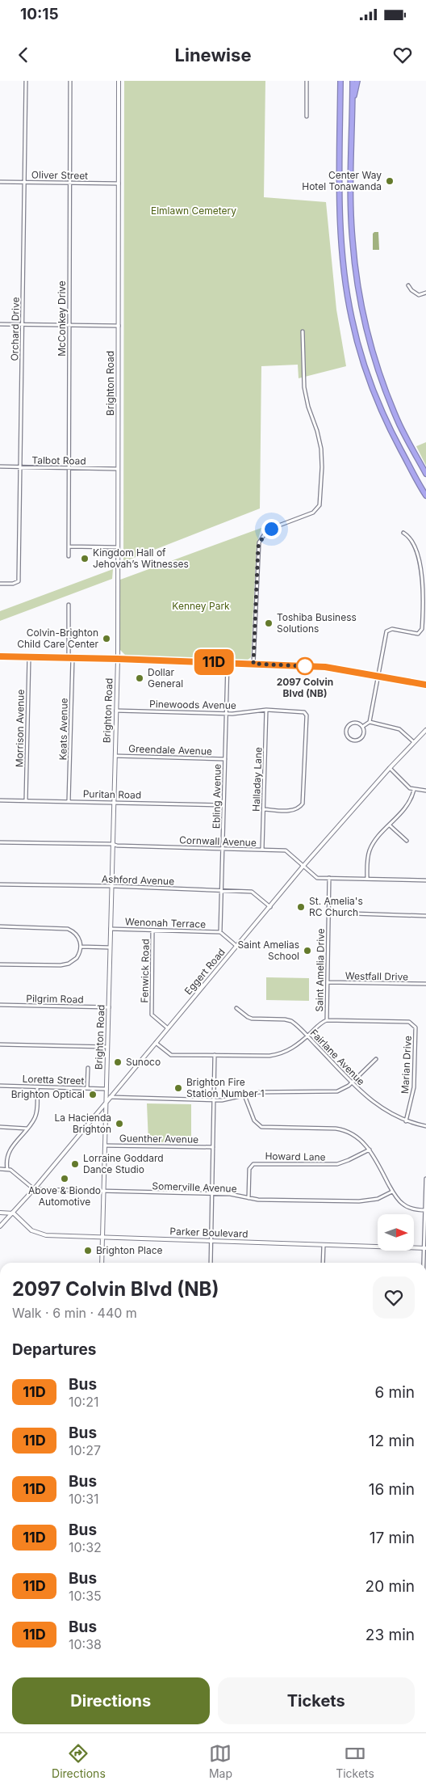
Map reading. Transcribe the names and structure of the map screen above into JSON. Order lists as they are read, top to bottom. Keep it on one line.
{"streets":{"street":["Oliver Street","McConkey Drive","Orchard Drive","Brighton Road","Talbot Road","Pinewoods Avenue","Morrison Avenue","Keats Avenue","Greendale Avenue","Halladay Lane","Puritan Road","Ebling Avenue","Cornwall Avenue","Ashford Avenue","Wenonah Terrace","Saint Amelia Drive","Fenwick Road","Eggert Road","Westfall Drive","Pilgrim Road","Fairlane Avenue","Marian Drive","Loretta Street","Guenther Avenue","Howard Lane","Somerville Avenue","Parker Boulevard"]},"crossings":[["Oliver Street","McConkey Drive"],["Oliver Street","Orchard Drive"],["Oliver Street","Brighton Road"],["McConkey Drive","Talbot Road"],["Orchard Drive","Talbot Road"],["Brighton Road","Talbot Road"],["Brighton Road","Pinewoods Avenue"],["Brighton Road","Greendale Avenue"],["Brighton Road","Puritan Road"],["Brighton Road","Cornwall Avenue"],["Brighton Road","Ashford Avenue"],["Brighton Road","Wenonah Terrace"],["Brighton Road","Eggert Road"],["Brighton Road","Pilgrim Road"],["Brighton Road","Loretta Street"],["Brighton Road","Guenther Avenue"],["Brighton Road","Somerville Avenue"],["Brighton Road","Parker Boulevard"],["Pinewoods Avenue","Halladay Lane"],["Pinewoods Avenue","Ebling Avenue"],["Morrison Avenue","Puritan Road"],["Keats Avenue","Puritan Road"],["Greendale Avenue","Ebling Avenue"],["Halladay Lane","Cornwall Avenue"],["Puritan Road","Ebling Avenue"],["Ebling Avenue","Cornwall Avenue"],["Ebling Avenue","Ashford Avenue"],["Ebling Avenue","Wenonah Terrace"],["Cornwall Avenue","Saint Amelia Drive"],["Cornwall Avenue","Eggert Road"],["Ashford Avenue","Eggert Road"],["Wenonah Terrace","Fenwick Road"],["Saint Amelia Drive","Eggert Road"],["Saint Amelia Drive","Westfall Drive"],["Saint Amelia Drive","Fairlane Avenue"],["Saint Amelia Drive","Marian Drive"],["Fenwick Road","Eggert Road"],["Eggert Road","Somerville Avenue"],["Eggert Road","Parker Boulevard"],["Fairlane Avenue","Marian Drive"],["Howard Lane","Somerville Avenue"]],"parks":["Elmlawn Cemetery","Kenney Park"],"places":["Center Way Hotel Tonawanda","Kingdom Hall of Jehovah’s Witnesses","Toshiba Business Solutions","Colvin-Brighton Child Care Center","2097 Colvin Blvd (NB)","Dollar General","St. Amelia's RC Church","Saint Amelias School","Sunoco","Brighton Fire Station Number 1","Brighton Optical","La Hacienda Brighton","Lorraine Goddard Dance Studio","Above & Biondo Automotive","Brighton Place"],"lines":["bus line 11D"],"north":"right","page":{"status":"10:15","header":"Linewise","on_map":"11D","heading":[["2097 Colvin Blvd (NB)","Walk · 6 min · 440 m"],"Departures"],"list":[{"mark":"11D","name":"Bus","note":"10:21","value":"6 min"},{"mark":"11D","name":"Bus","note":"10:27","value":"12 min"},{"mark":"11D","name":"Bus","note":"10:31","value":"16 min"},{"mark":"11D","name":"Bus","note":"10:32","value":"17 min"},{"mark":"11D","name":"Bus","note":"10:35","value":"20 min"},{"mark":"11D","name":"Bus","note":"10:38","value":"23 min"}],"buttons":["Directions","Tickets"],"tabs":["Directions","Map","Tickets"]}}
